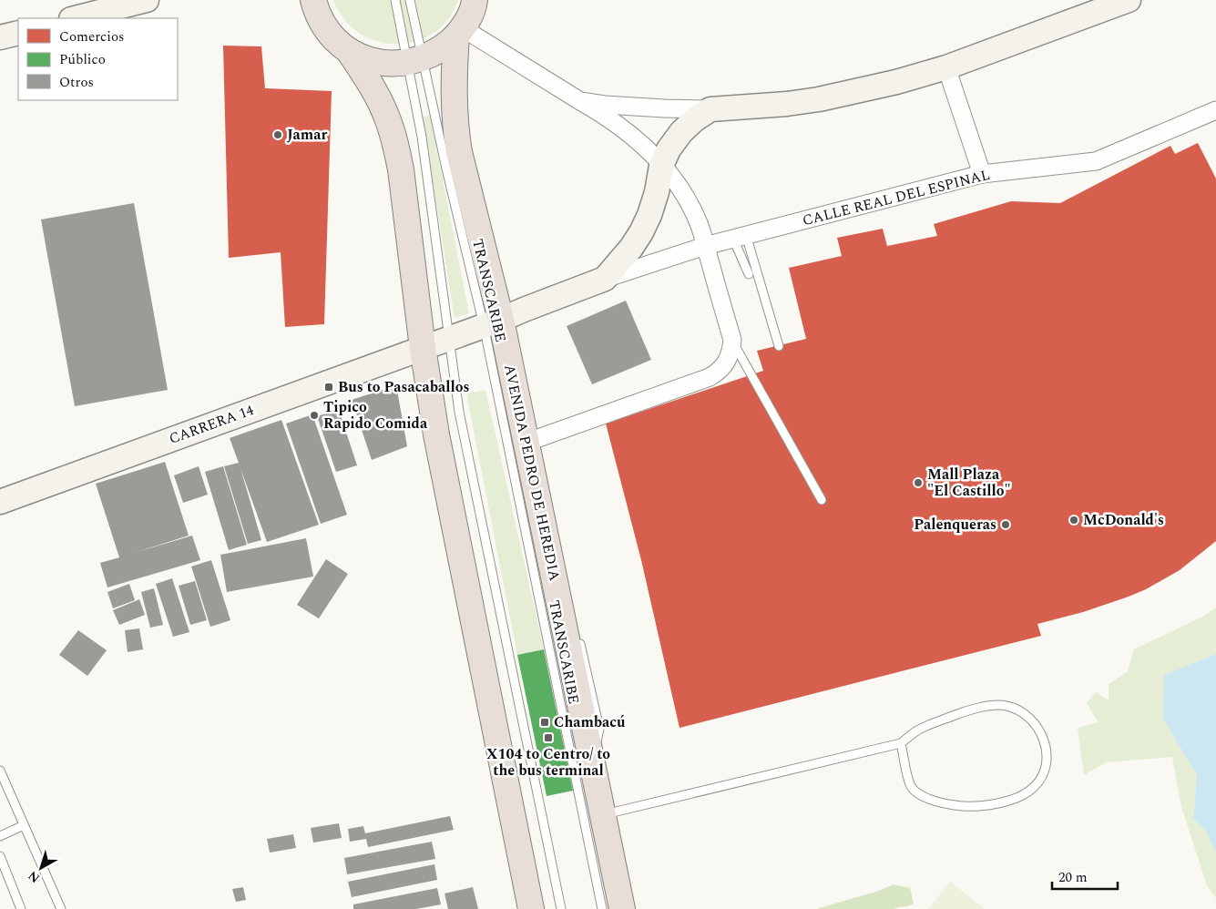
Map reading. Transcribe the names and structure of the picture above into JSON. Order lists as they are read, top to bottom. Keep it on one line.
{"streets":{"highway":["AVENIDA PEDRO DE HEREDIA"],"main road":["CALLE REAL DEL ESPINAL","CARRERA 14"],"lane":["TRANSCARIBE"]},"crossings":[["CALLE REAL DEL ESPINAL","TRANSCARIBE"],["CALLE REAL DEL ESPINAL","CARRERA 14"],["CALLE REAL DEL ESPINAL","AVENIDA PEDRO DE HEREDIA"],["TRANSCARIBE","AVENIDA PEDRO DE HEREDIA"]],"places":{"other":["Jamar","Tipico Rapido Comida","Mall Plaza \"El Castillo\"","McDonald's","Palenqueras"],"transit":["Bus to Pasacaballos","Chambacú","X104 to Centro/ to the bus terminal"]},"legend":["Comercios","Público","Otros"],"scale_bar":"20 m","north":"bottom left"}
